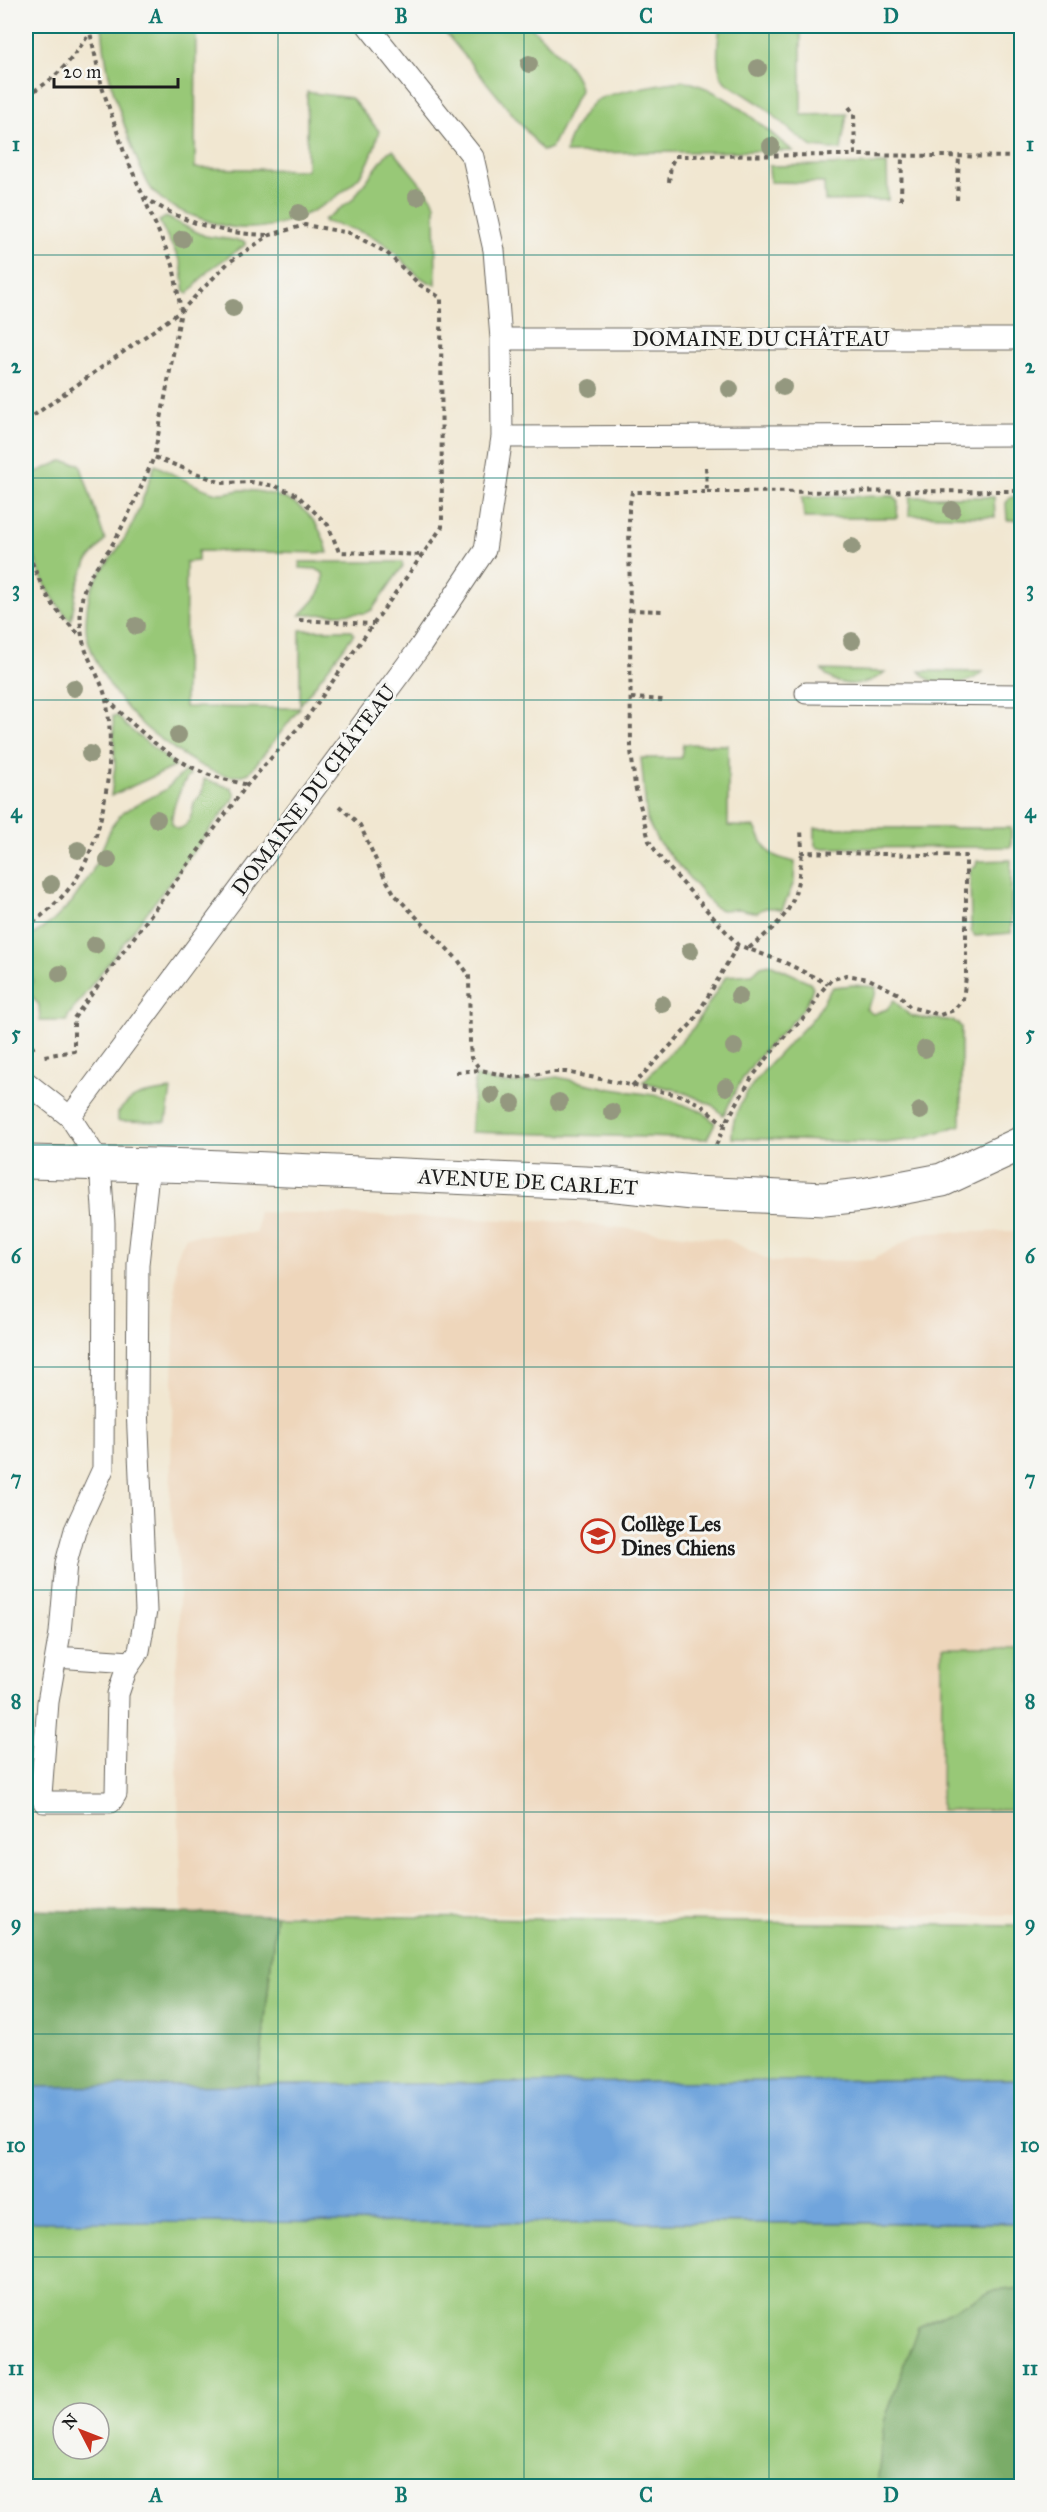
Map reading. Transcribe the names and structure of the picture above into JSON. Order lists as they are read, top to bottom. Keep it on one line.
{"streets":{"street":["AVENUE DE CARLET"],"lane":["DOMAINE DU CHÂTEAU"]},"places":{"school or university":["Collège Les Dines Chiens"]},"scale_bar":"20 m","north":"top left","grid":{"columns":["A","B","C","D"],"rows":["1","2","3","4","5","6","7","8","9","10","11"]}}
